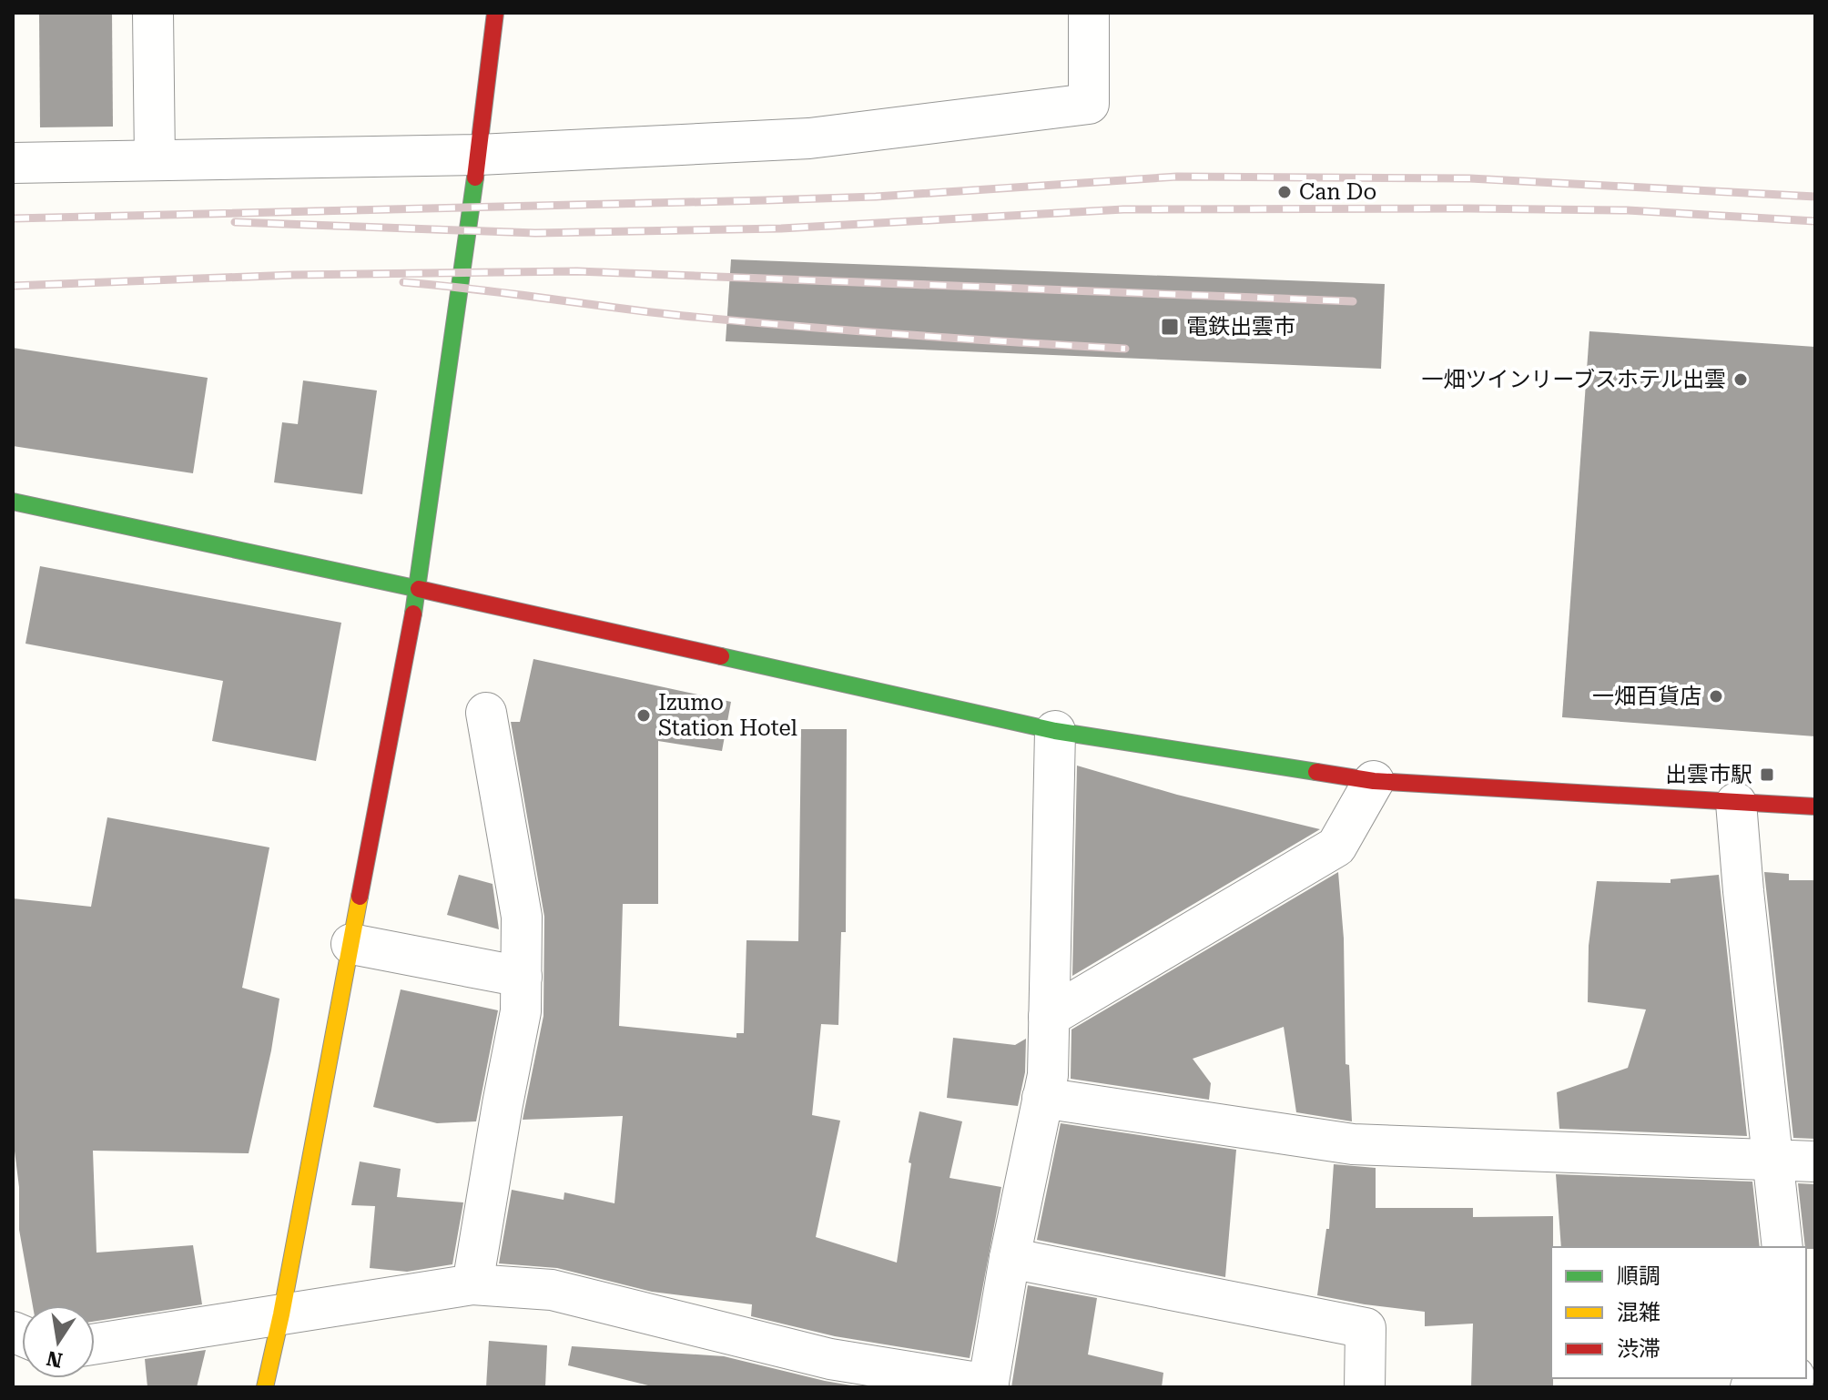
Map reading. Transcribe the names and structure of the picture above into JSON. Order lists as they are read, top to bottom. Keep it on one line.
{"places":{"other":["Can Do","一畑ツインリーブスホテル出雲","一畑百貨店","Izumo Station Hotel"],"transit":["電鉄出雲市","出雲市駅"]},"legend":["順調","混雑","渋滞"],"north":"bottom"}
